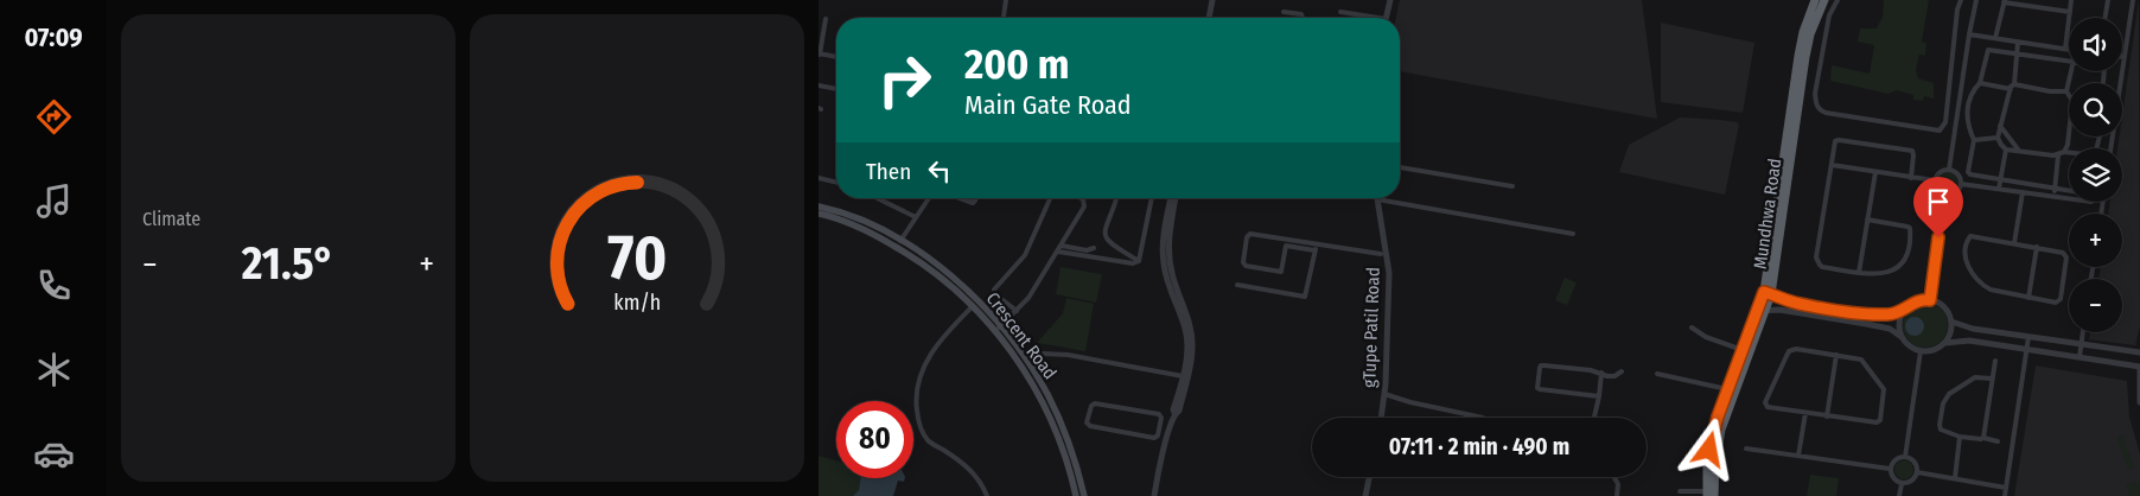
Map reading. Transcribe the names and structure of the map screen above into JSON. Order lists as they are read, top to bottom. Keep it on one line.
{"streets":{"highway":["Mundhwa Road"],"main road":["Crescent Road"],"street":["gTupe Patil Road"]},"page":{"tabs":"07:09","tile":"Climate","map_buttons":["+","−"],"turn":["200 m","Main Gate Road"],"then":"Then","heat":["−","21.5°","+"],"limit":"80","trip":"07:11 · 2 min · 490 m","gauge":["70","km/h"]}}
